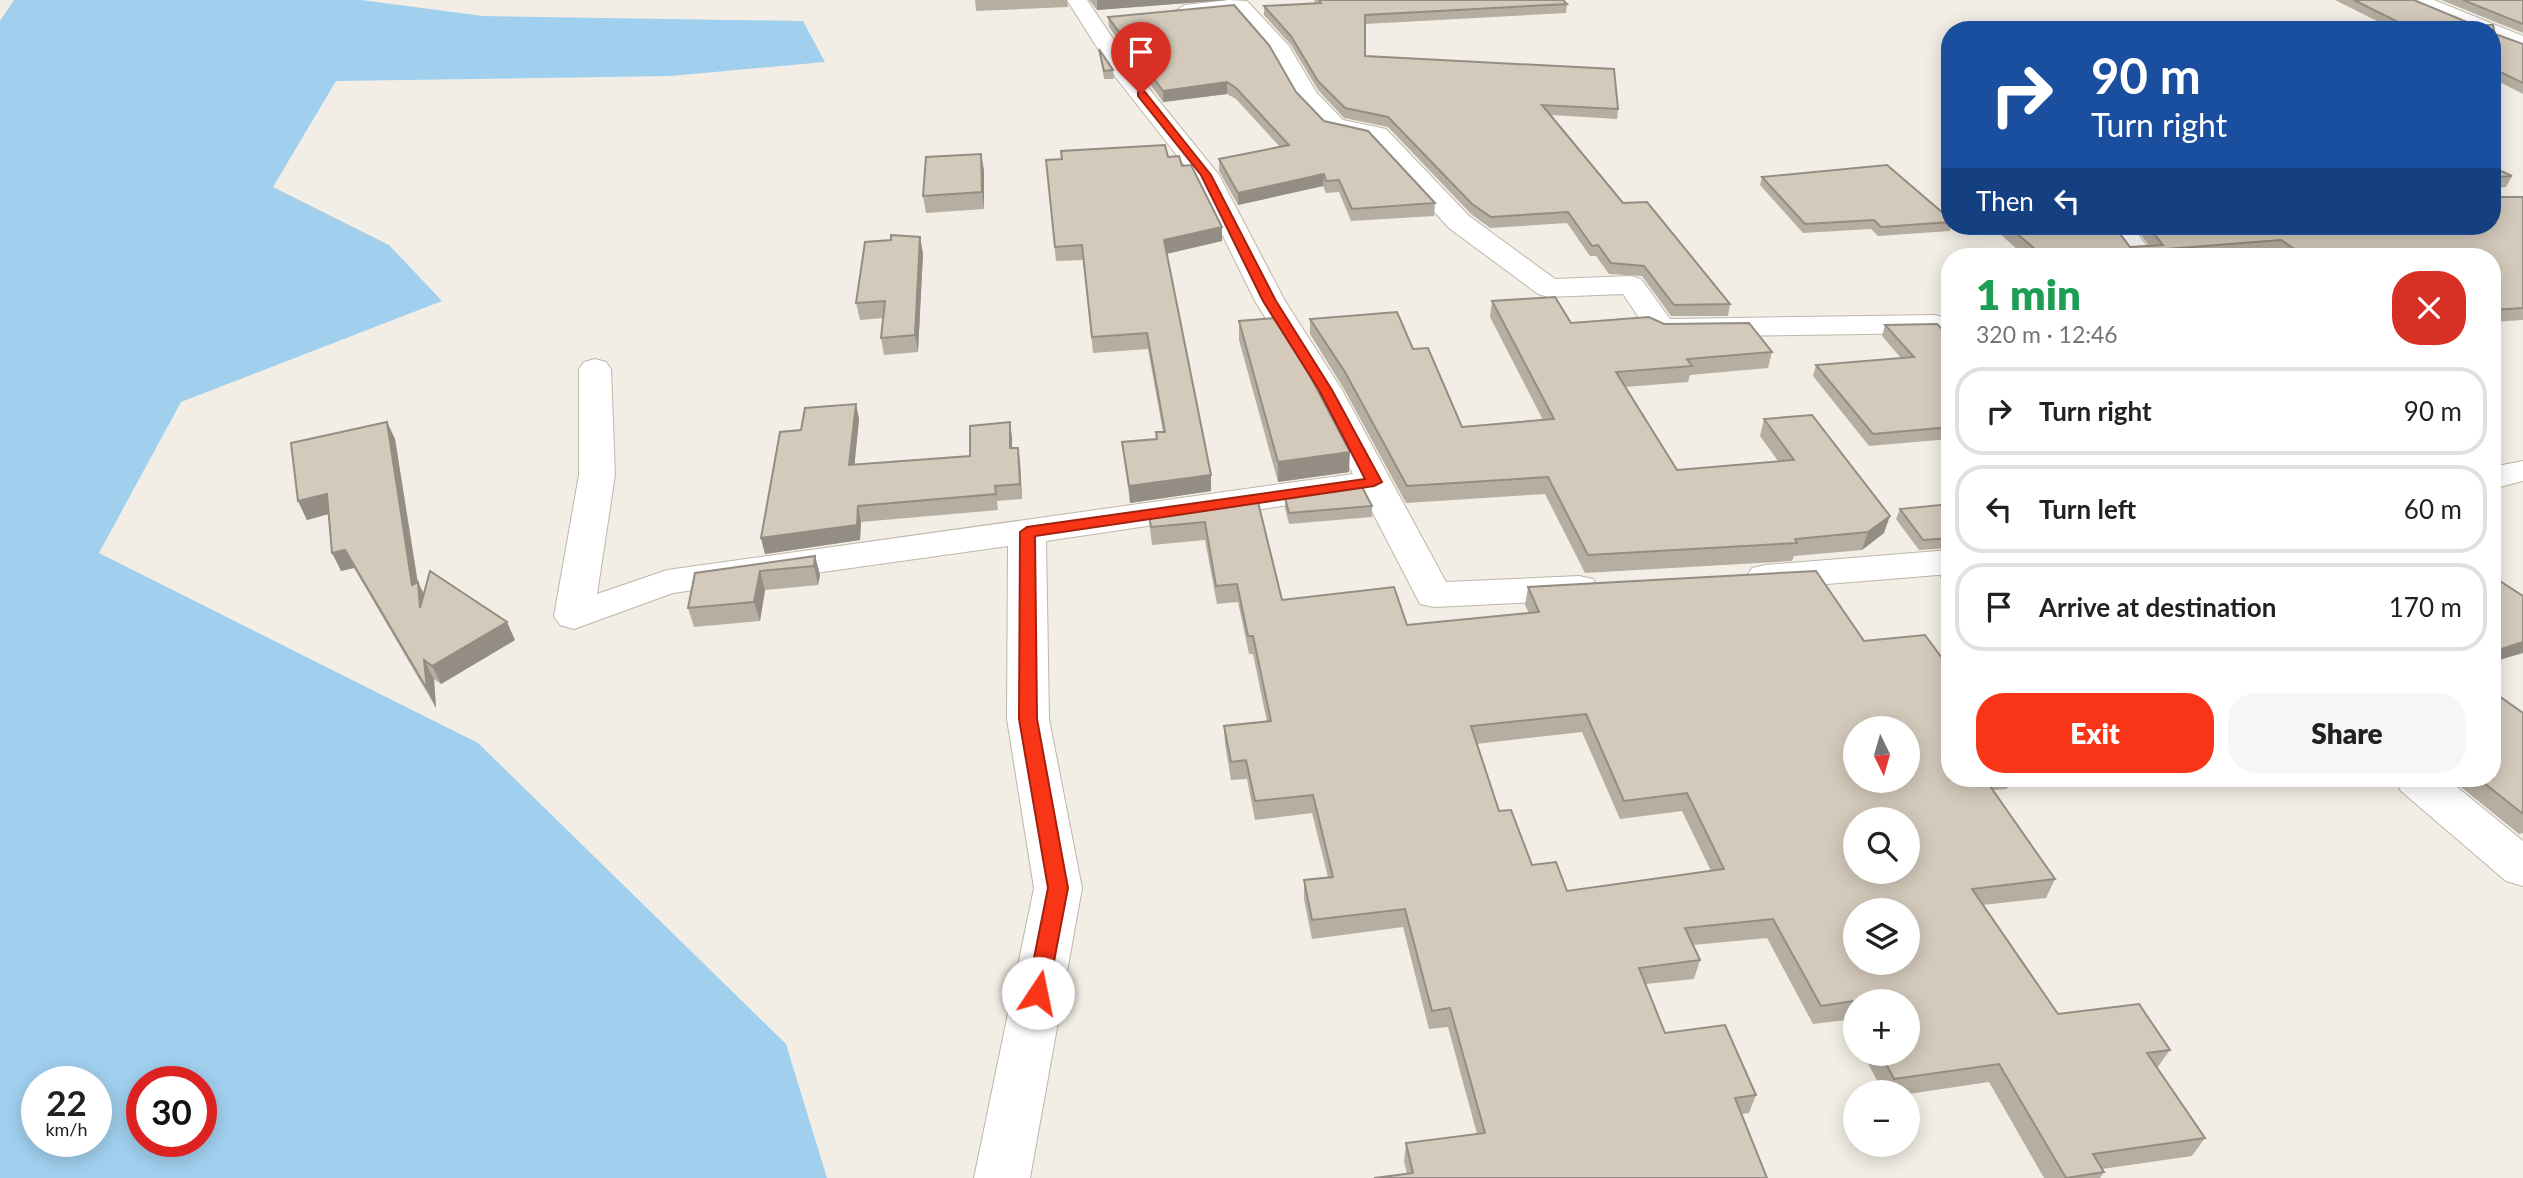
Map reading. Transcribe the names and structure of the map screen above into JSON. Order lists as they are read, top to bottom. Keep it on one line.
{"north":"bottom","page":{"turn":["90 m","Turn right"],"then":"Then","heading":["1 min","320 m · 12:46"],"list":[{"name":"Turn right","value":"90 m"},{"name":"Turn left","value":"60 m"},{"name":"Arrive at destination","value":"170 m"}],"buttons":["Exit","Share"],"map_buttons":["+","−"],"speed":"22 km/h","limit":"30"}}
